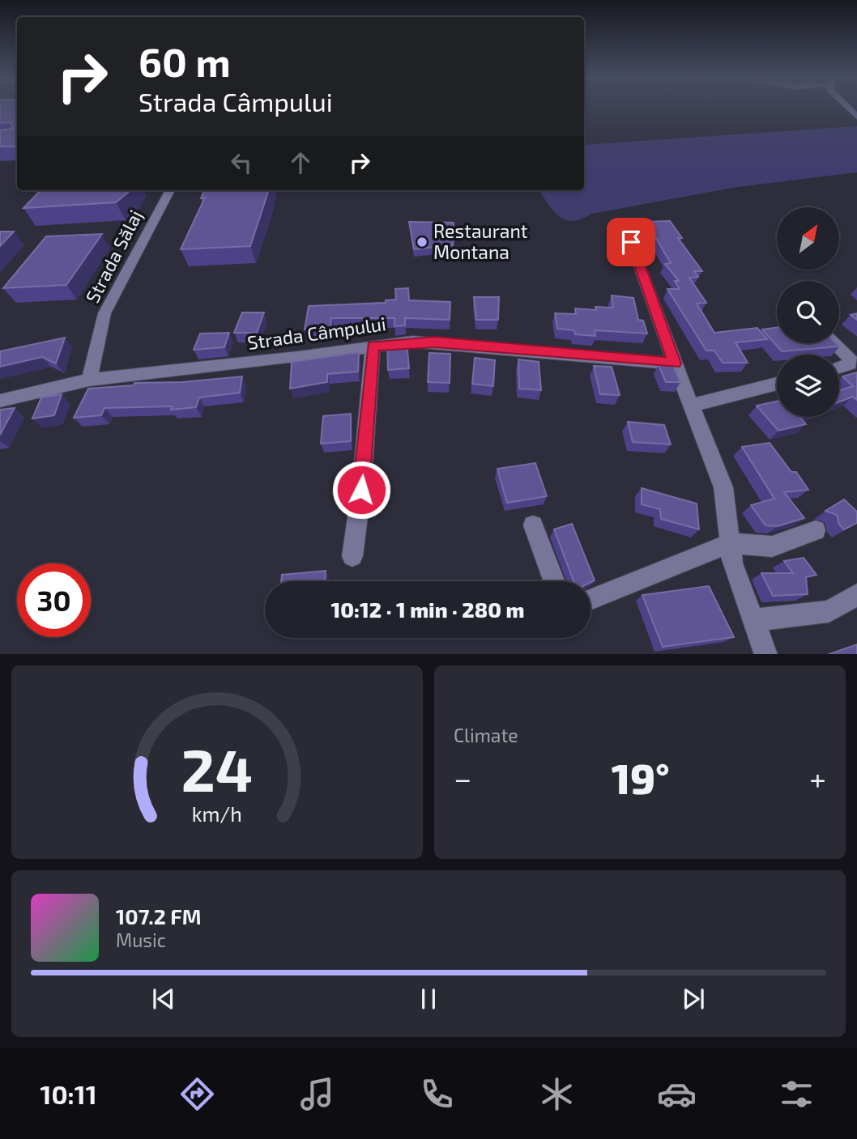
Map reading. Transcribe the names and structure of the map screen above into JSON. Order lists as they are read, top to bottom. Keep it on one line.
{"streets":{"street":["Strada Sălaj","Strada Câmpului"]},"crossings":[["Strada Sălaj","Strada Câmpului"]],"places":["Restaurant Montana"],"north":"top right","page":{"turn":["60 m","Strada Câmpului"],"limit":"30","trip":"10:12 · 1 min · 280 m","tile":"Climate","heat":["−","19°","+"],"song":["107.2 FM","Music"],"tabs":"10:11","gauge":["24","km/h"]}}
